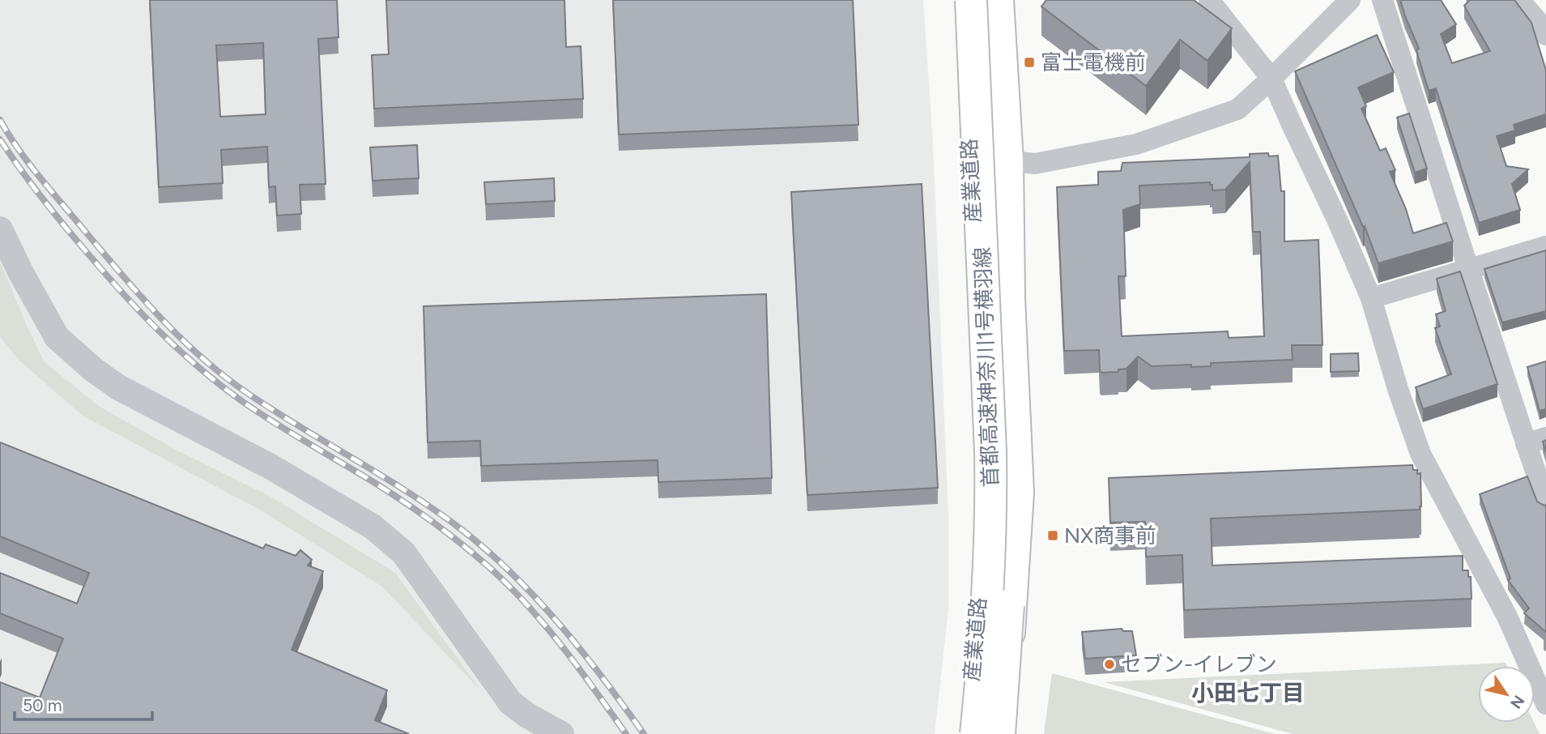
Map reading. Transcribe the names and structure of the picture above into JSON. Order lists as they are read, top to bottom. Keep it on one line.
{"streets":{"main road":["産業道路","首都高速神奈川1号横羽線"]},"crossings":[["産業道路","首都高速神奈川1号横羽線"]],"districts":["小田七丁目"],"places":{"transit":["富士電機前","NX商事前"],"other":["セブン-イレブン"]},"scale_bar":"50 m","north":"bottom right"}
